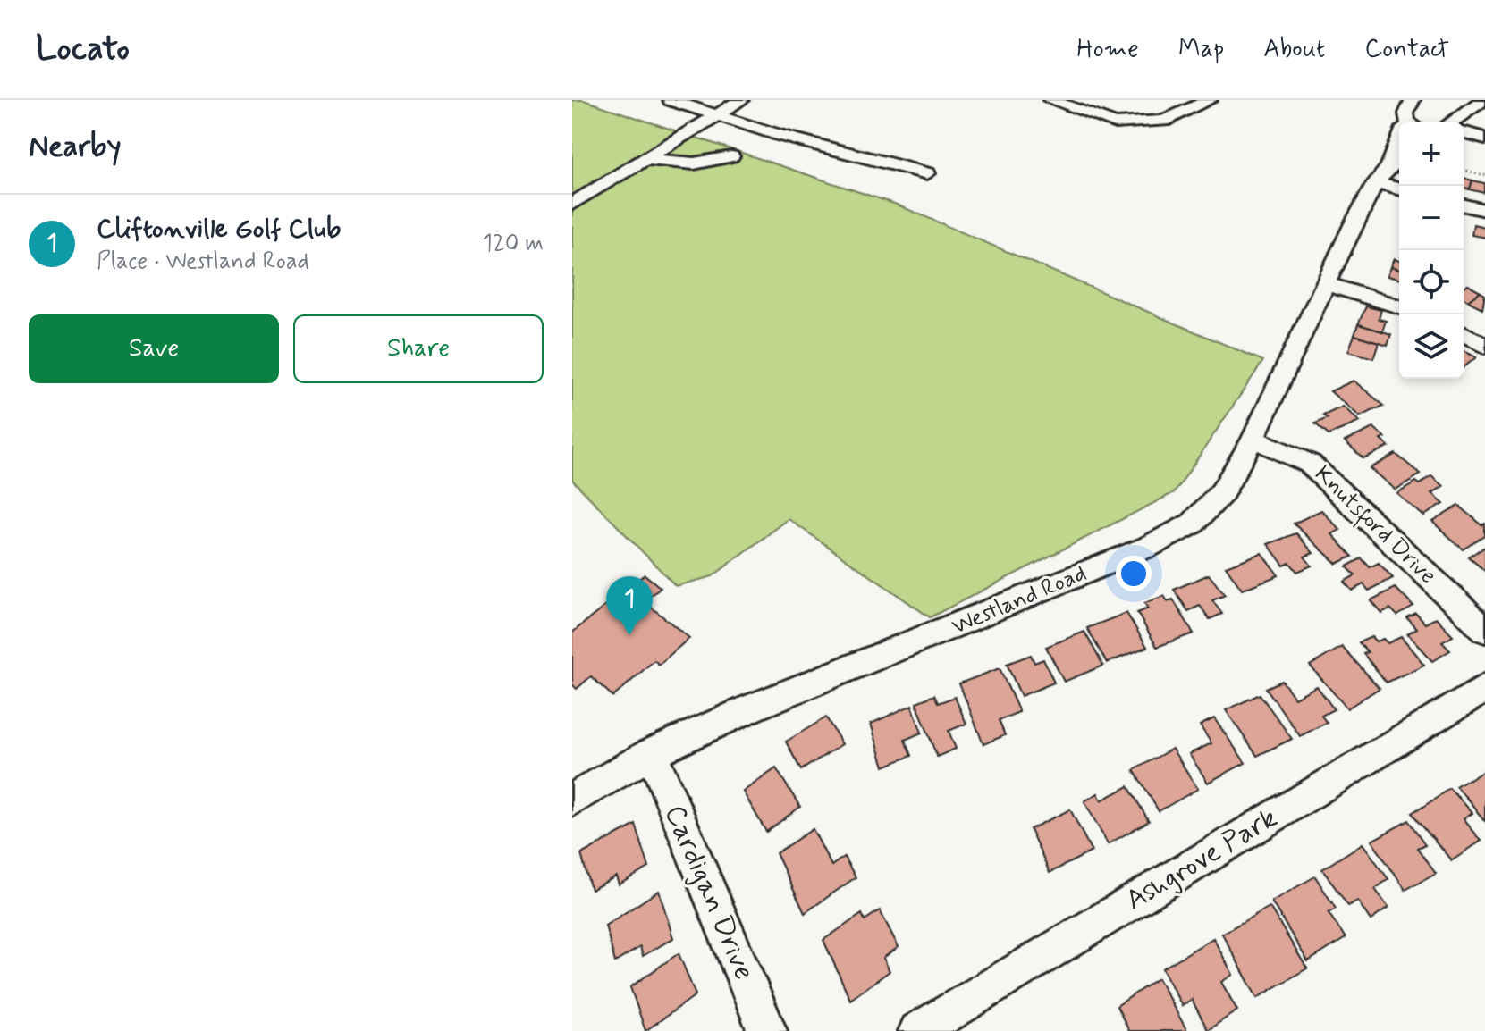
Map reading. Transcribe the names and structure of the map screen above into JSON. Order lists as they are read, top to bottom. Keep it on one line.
{"streets":{"street":["Knutsford Drive","Westland Road","Ashgrove Park","Cardigan Drive"]},"crossings":[["Knutsford Drive","Westland Road"],["Westland Road","Cardigan Drive"]],"page":{"header":"Locato","nav":["Home","Map","About","Contact"],"heading":"Nearby","map_buttons":["+","−"],"list":[{"mark":"1","name":"Cliftonville Golf Club","note":"Place · Westland Road","value":"120 m"}],"buttons":["Save","Share"],"pins":"1"}}
